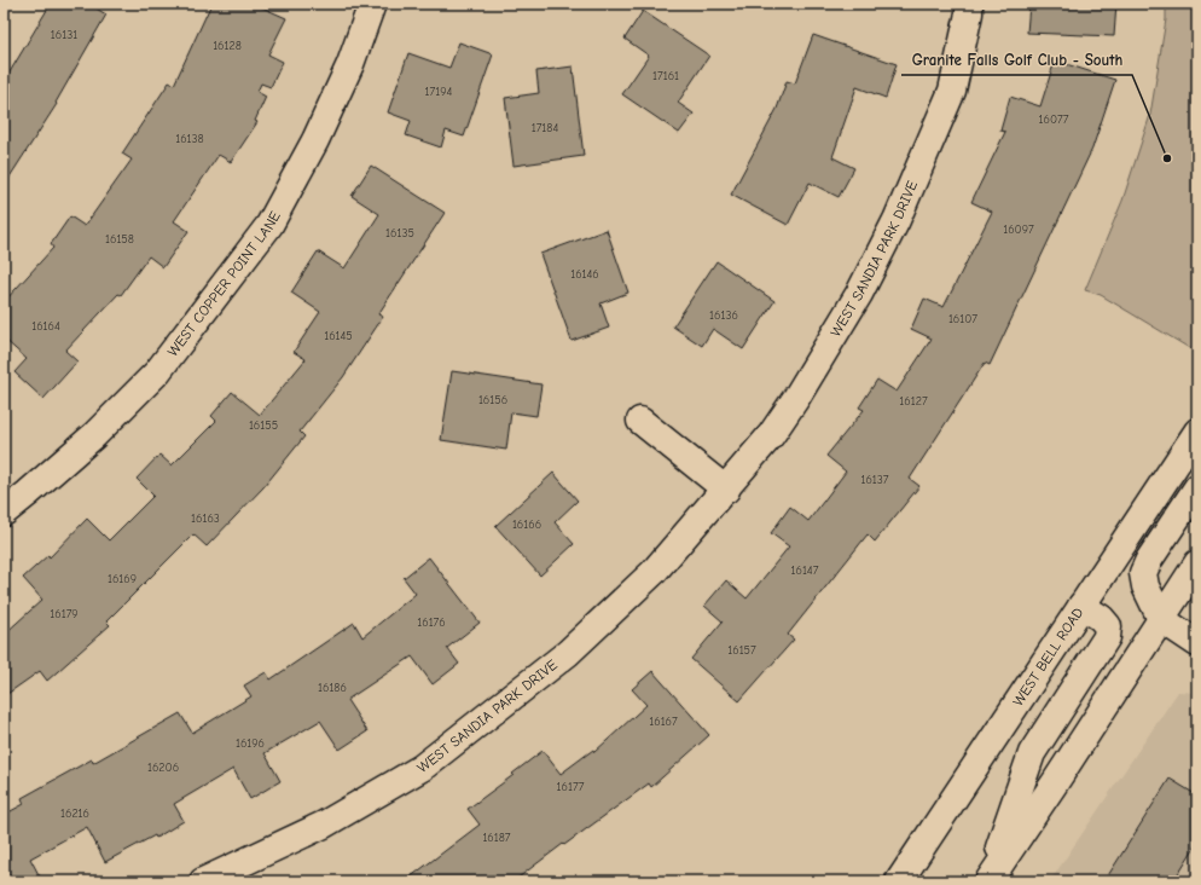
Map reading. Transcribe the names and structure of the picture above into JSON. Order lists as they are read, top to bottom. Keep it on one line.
{"streets":{"street":["WEST SANDIA PARK DRIVE","WEST COPPER POINT LANE","WEST BELL ROAD"]},"places":["Granite Falls Golf Club - South"],"house_numbers":["16131","16128","17161","17194","16077","17184","16138","16097","16135","16158","16146","16136","16107","16164","16145","16156","16127","16155","16137","16163","16166","16147","16169","16179","16176","16157","16186","16167","16196","16206","16177","16216","16187"]}
